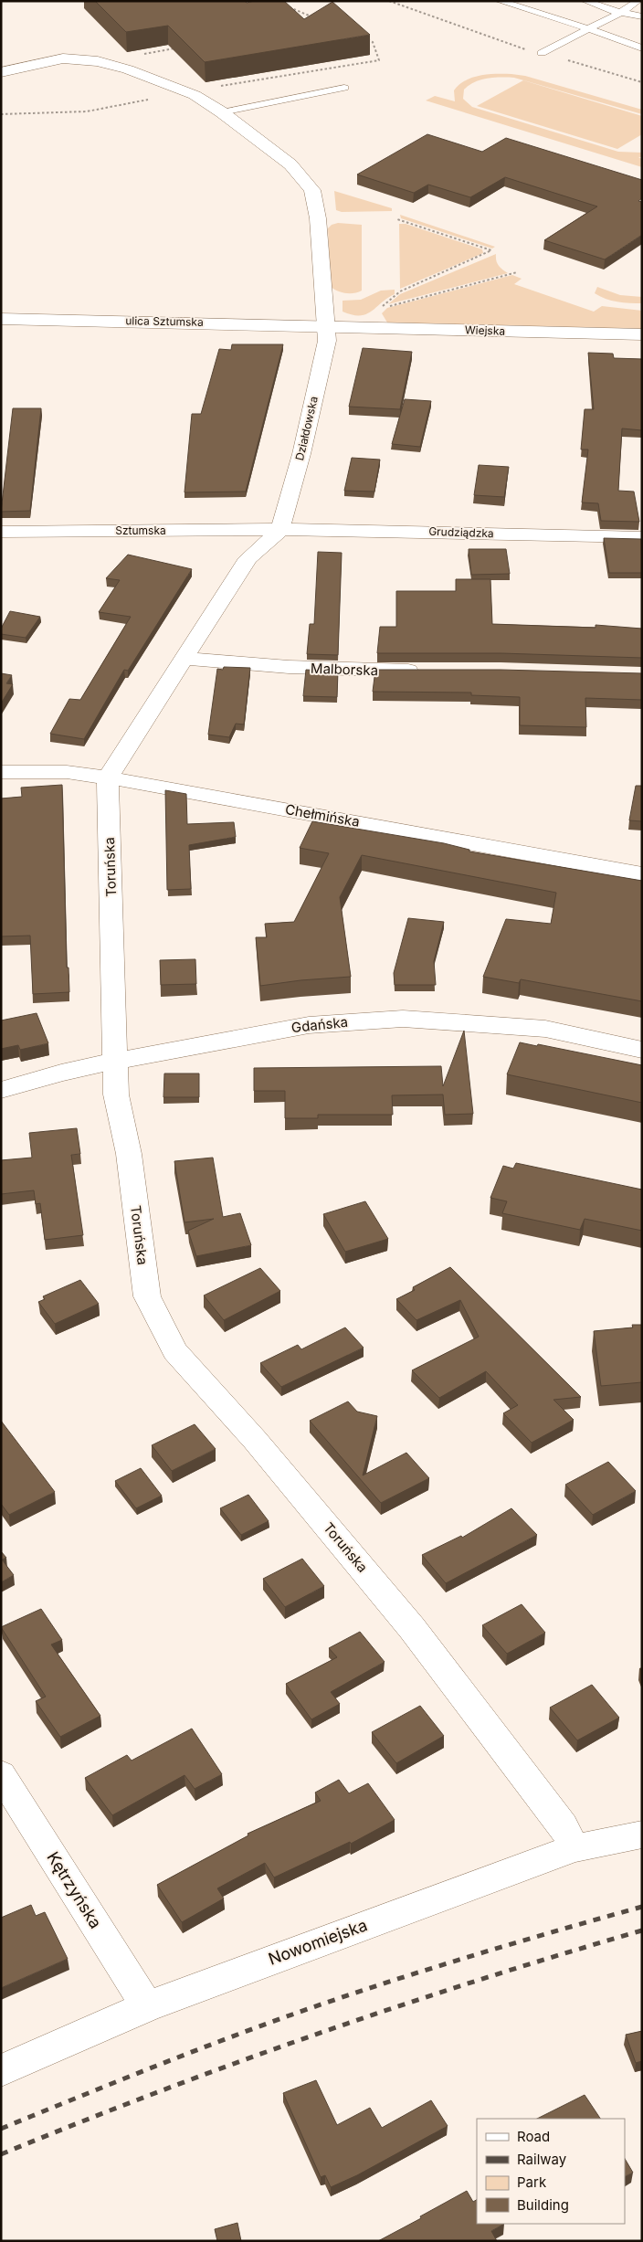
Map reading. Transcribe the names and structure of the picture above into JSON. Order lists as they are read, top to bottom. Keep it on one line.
{"streets":{"street":["ulica Sztumska","Wiejska","Działdowska","Sztumska","Grudziądzka","Malborska","Chełmińska","Toruńska","Gdańska","Kętrzyńska","Nowomiejska"]},"crossings":[["ulica Sztumska","Wiejska"],["ulica Sztumska","Działdowska"],["Wiejska","Działdowska"],["Działdowska","Sztumska"],["Działdowska","Grudziądzka"],["Sztumska","Grudziądzka"],["Chełmińska","Toruńska"],["Toruńska","Gdańska"],["Toruńska","Nowomiejska"],["Kętrzyńska","Nowomiejska"]],"legend":["Road","Railway","Park","Building"]}
